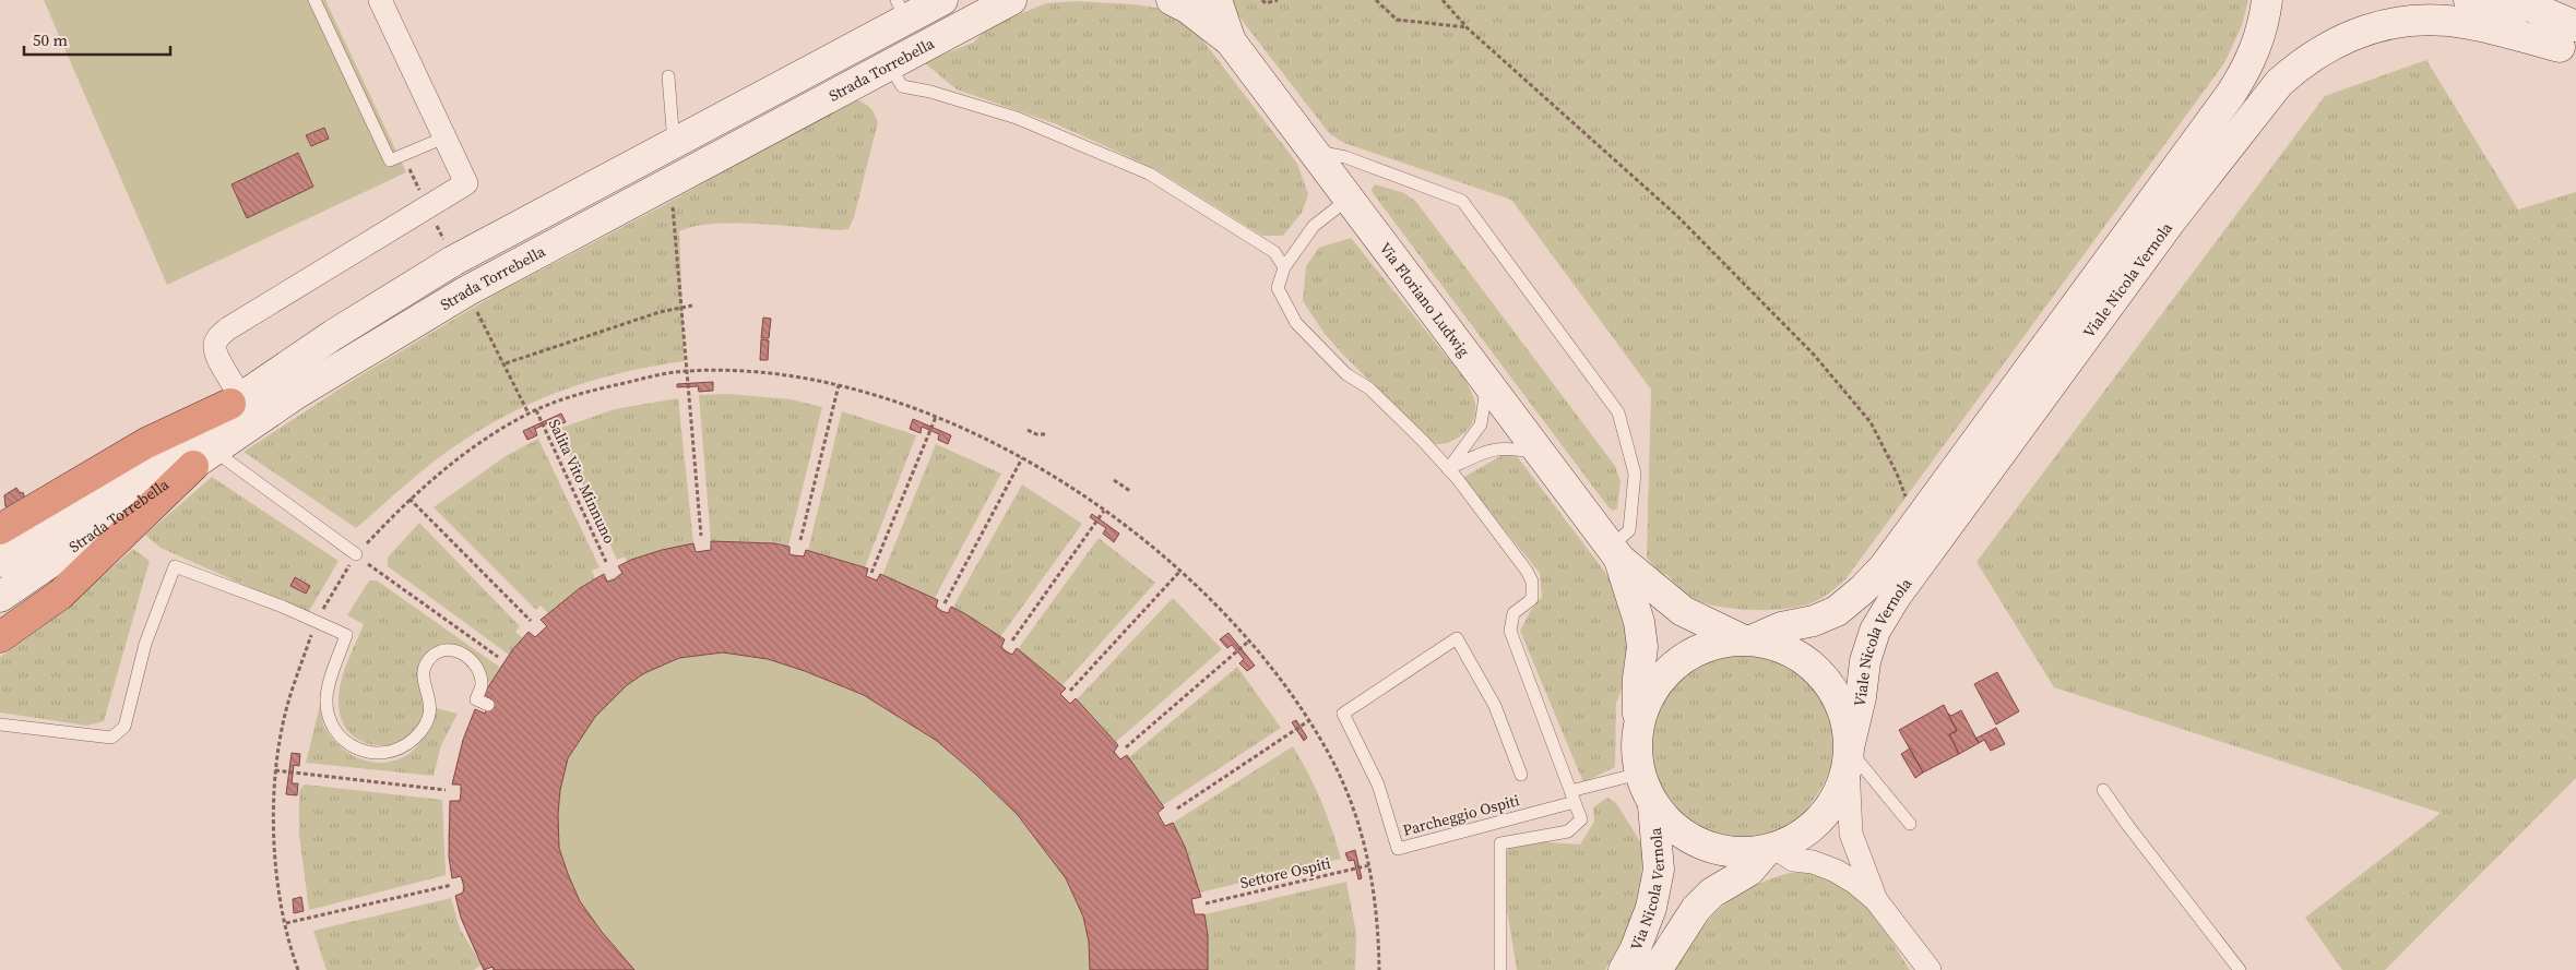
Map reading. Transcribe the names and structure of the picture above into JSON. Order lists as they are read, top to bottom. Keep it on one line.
{"streets":{"main road":["Strada Torrebella","Viale Nicola Vernola","Via Floriano Ludwig","Via Nicola Vernola"],"lane":["Parcheggio Ospiti"],"path":["Salita Vito Minnuno","Settore Ospiti"]},"scale_bar":"50 m"}
